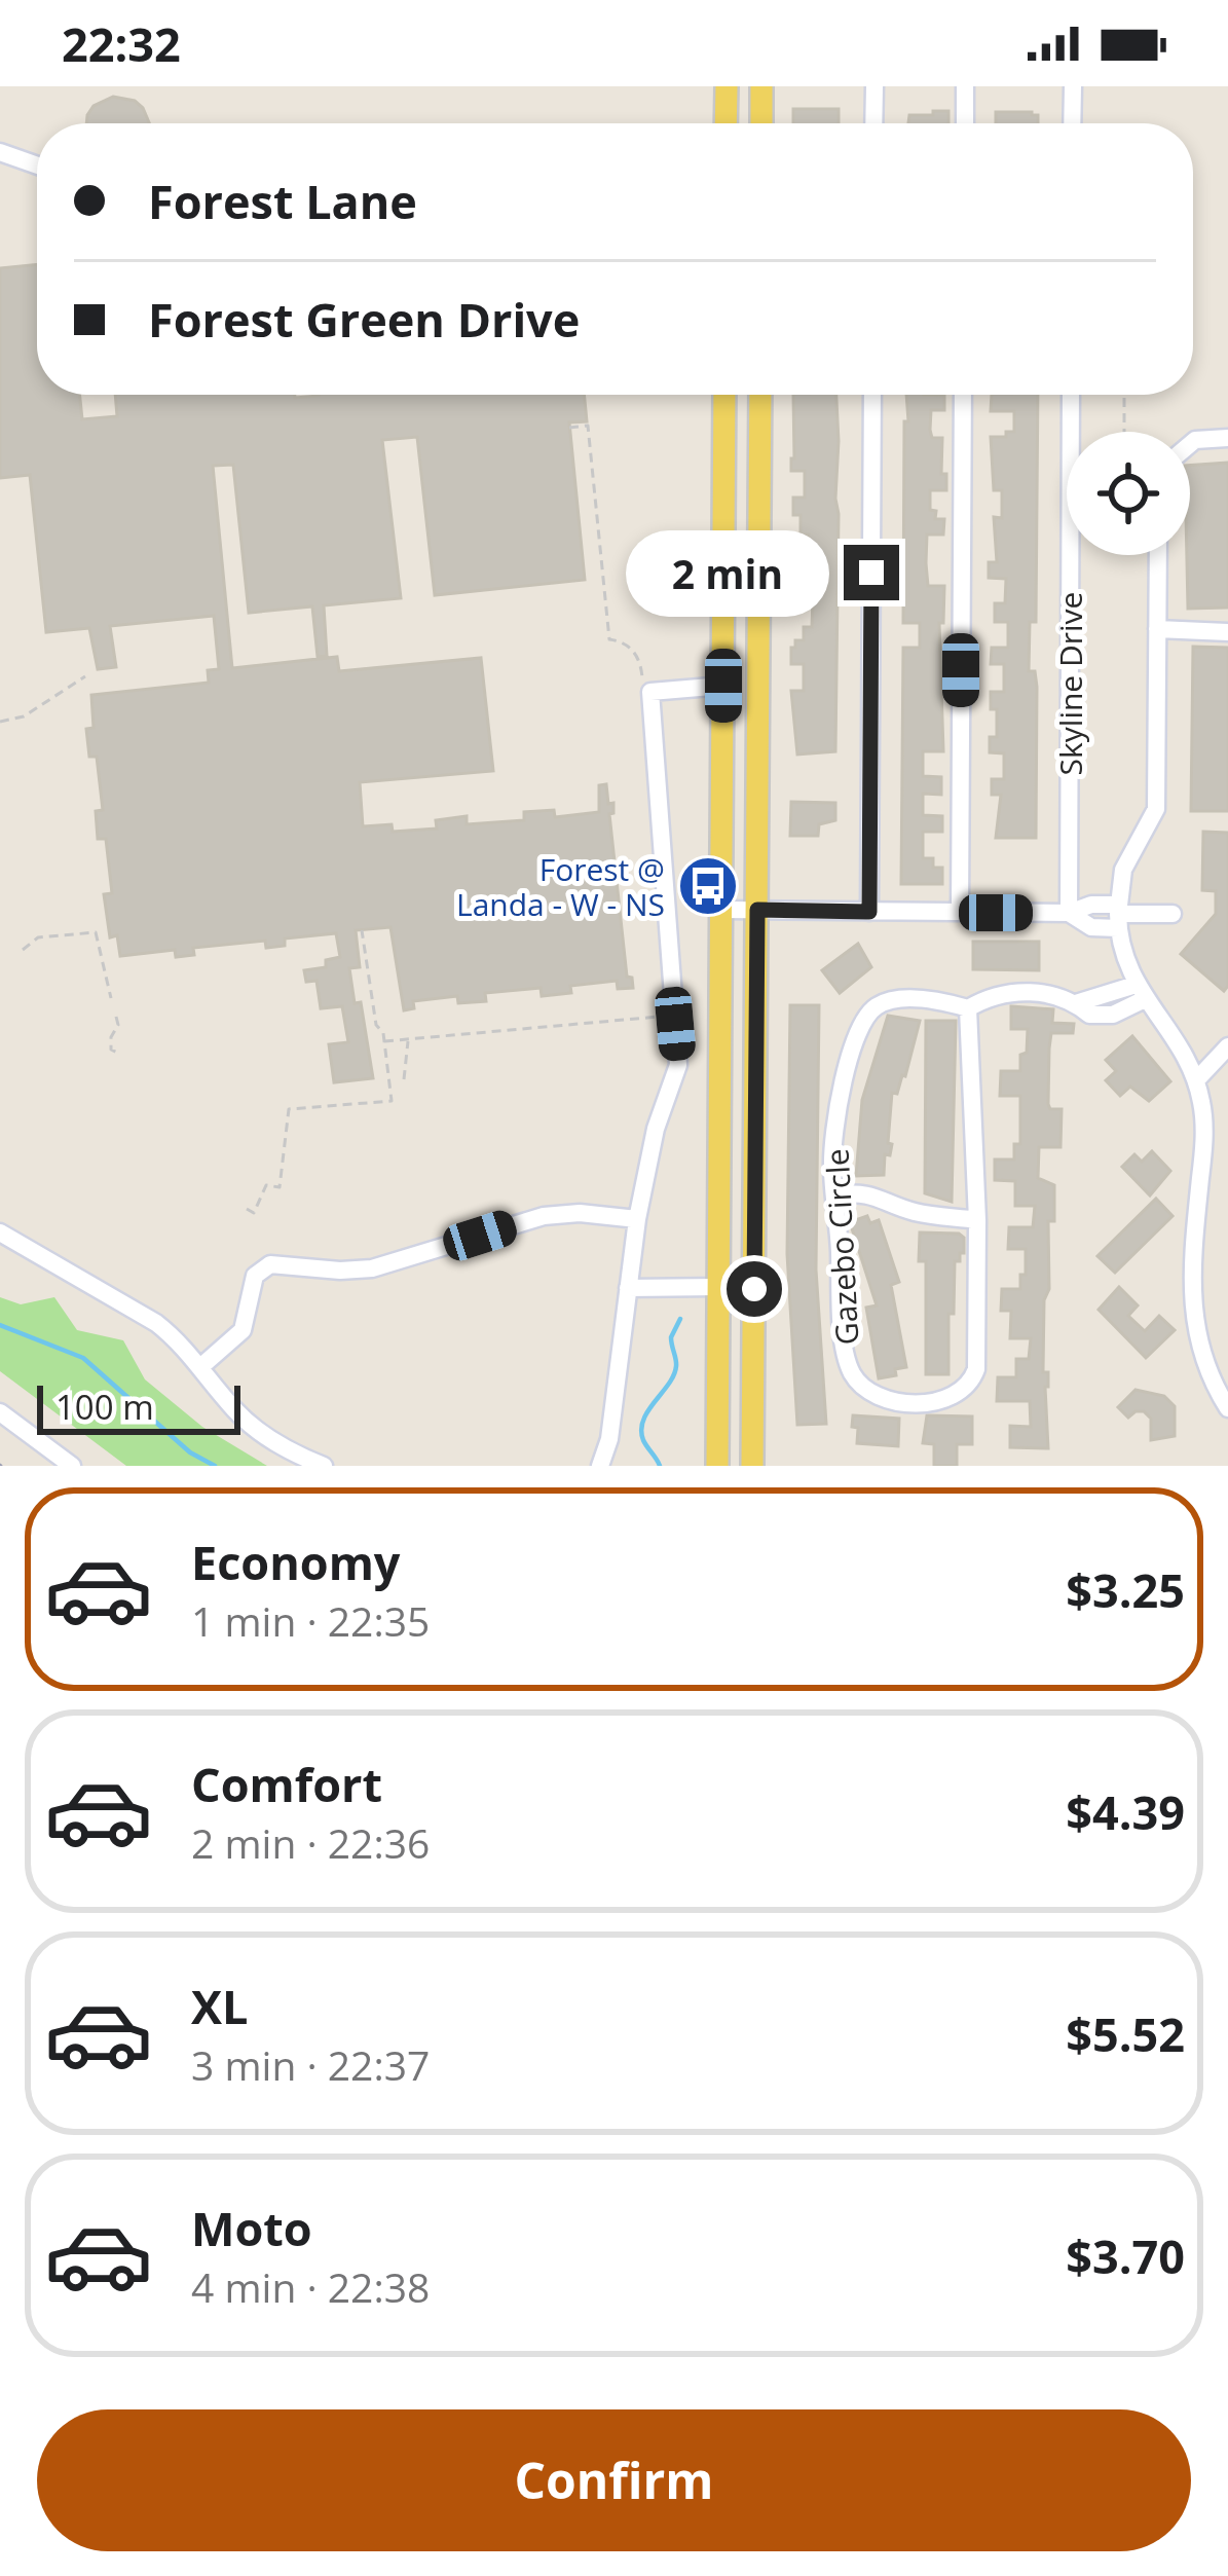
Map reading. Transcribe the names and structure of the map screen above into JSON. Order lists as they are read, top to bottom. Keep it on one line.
{"streets":{"street":["Skyline Drive","Gazebo Circle"]},"places":{"bus stop":["Forest @ Landa - W - NS"]},"scale_bar":"100 m","page":{"status":"22:32","banner":["Forest Lane","Forest Green Drive"],"bubble":"2 min","scale":"100 m","list":[{"name":"Economy","note":"1 min · 22:35","value":"$3.25"},{"name":"Comfort","note":"2 min · 22:36","value":"$4.39"},{"name":"XL","note":"3 min · 22:37","value":"$5.52"},{"name":"Moto","note":"4 min · 22:38","value":"$3.70"}],"buttons":"Confirm"}}
